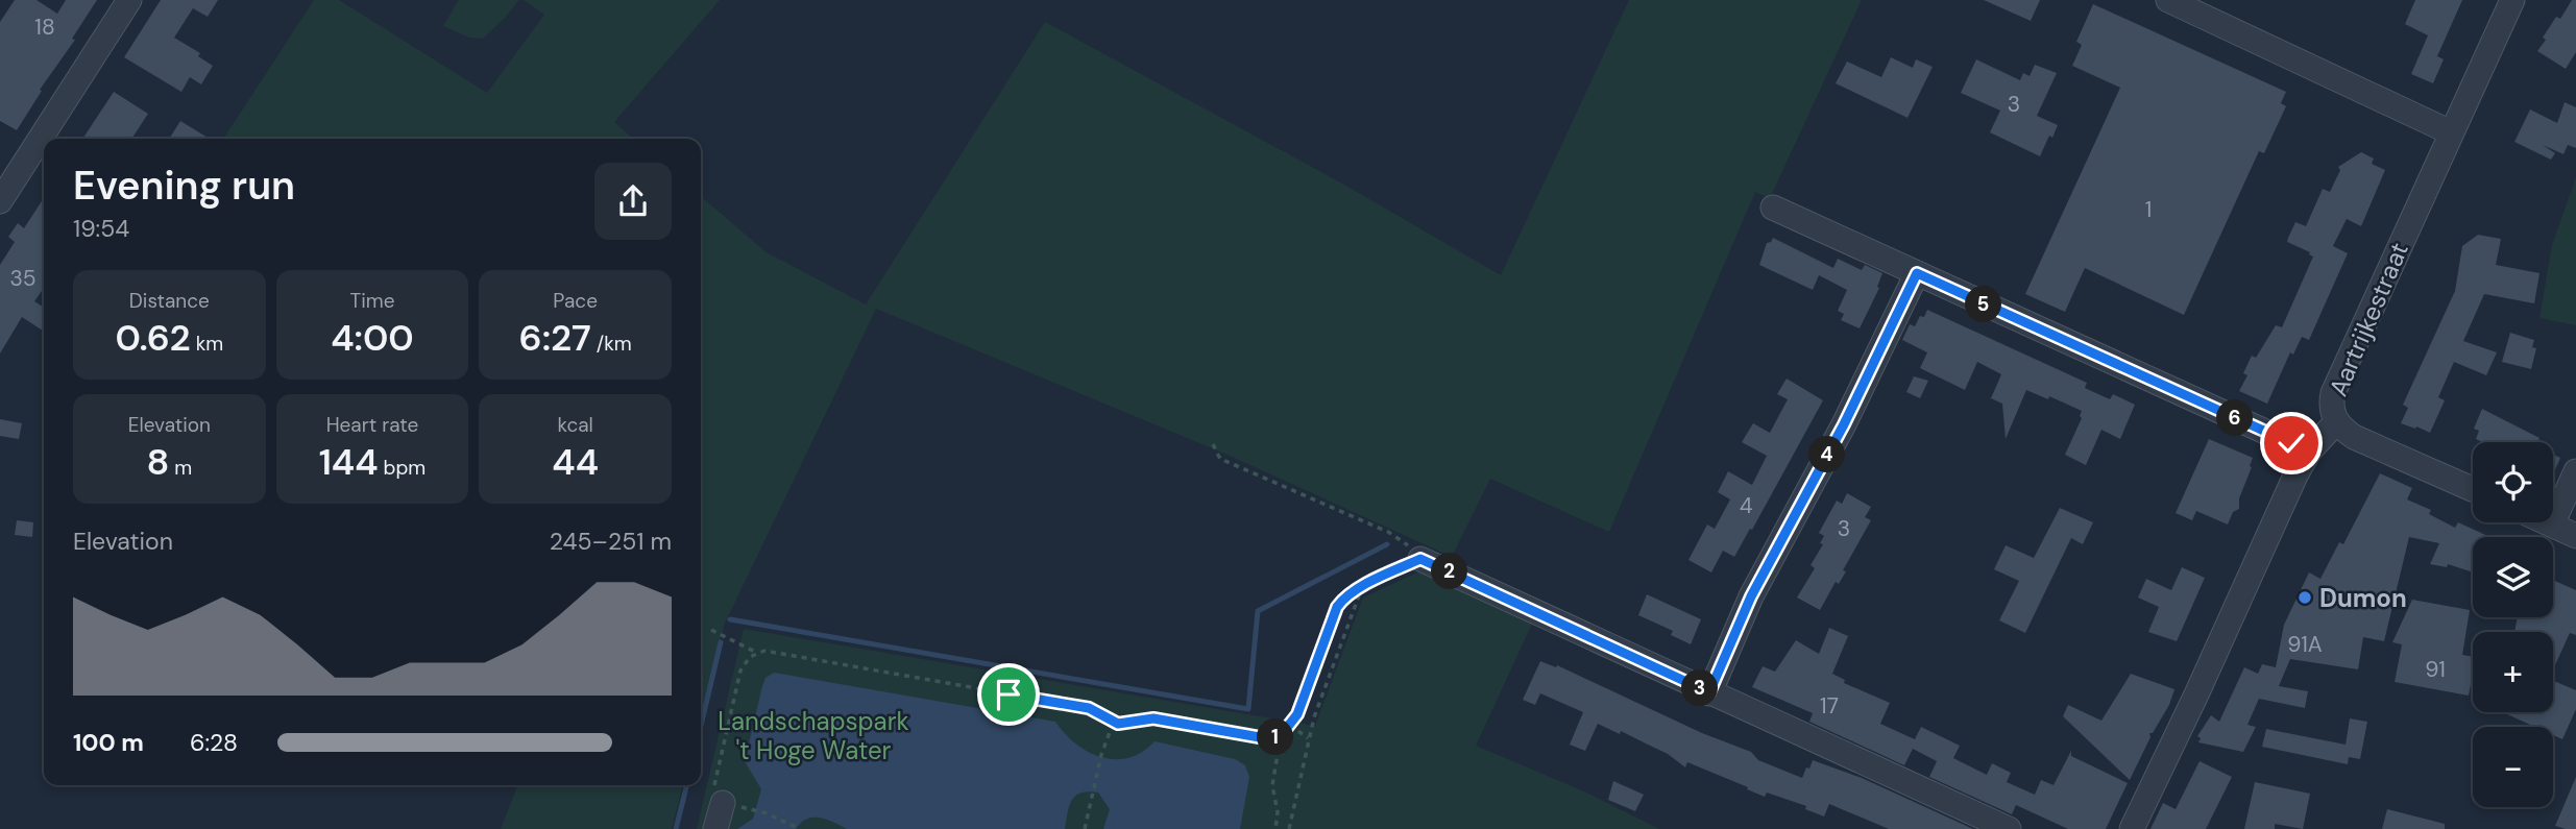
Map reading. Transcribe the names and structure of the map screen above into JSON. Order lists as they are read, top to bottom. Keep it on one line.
{"streets":{"street":["Aartrijkestraat"]},"parks":["Landschapspark 't Hoge Water"],"places":["Dumon"],"house_numbers":["18","3","1","35","4","3","91A","91","17"],"page":{"heading":["Evening run","19:54"],"stats":[["Distance","0.62 km"],["Time","4:00"],["Pace","6:27 /km"],["Elevation","8 m"],["Heart rate","144 bpm"],["kcal","44"]],"pins":["5","6","4","2","3","1"],"map_buttons":["+","−"],"chart":["Elevation","245–251 m"],"list":[{"name":"100 m","note":"6:28"}]}}
